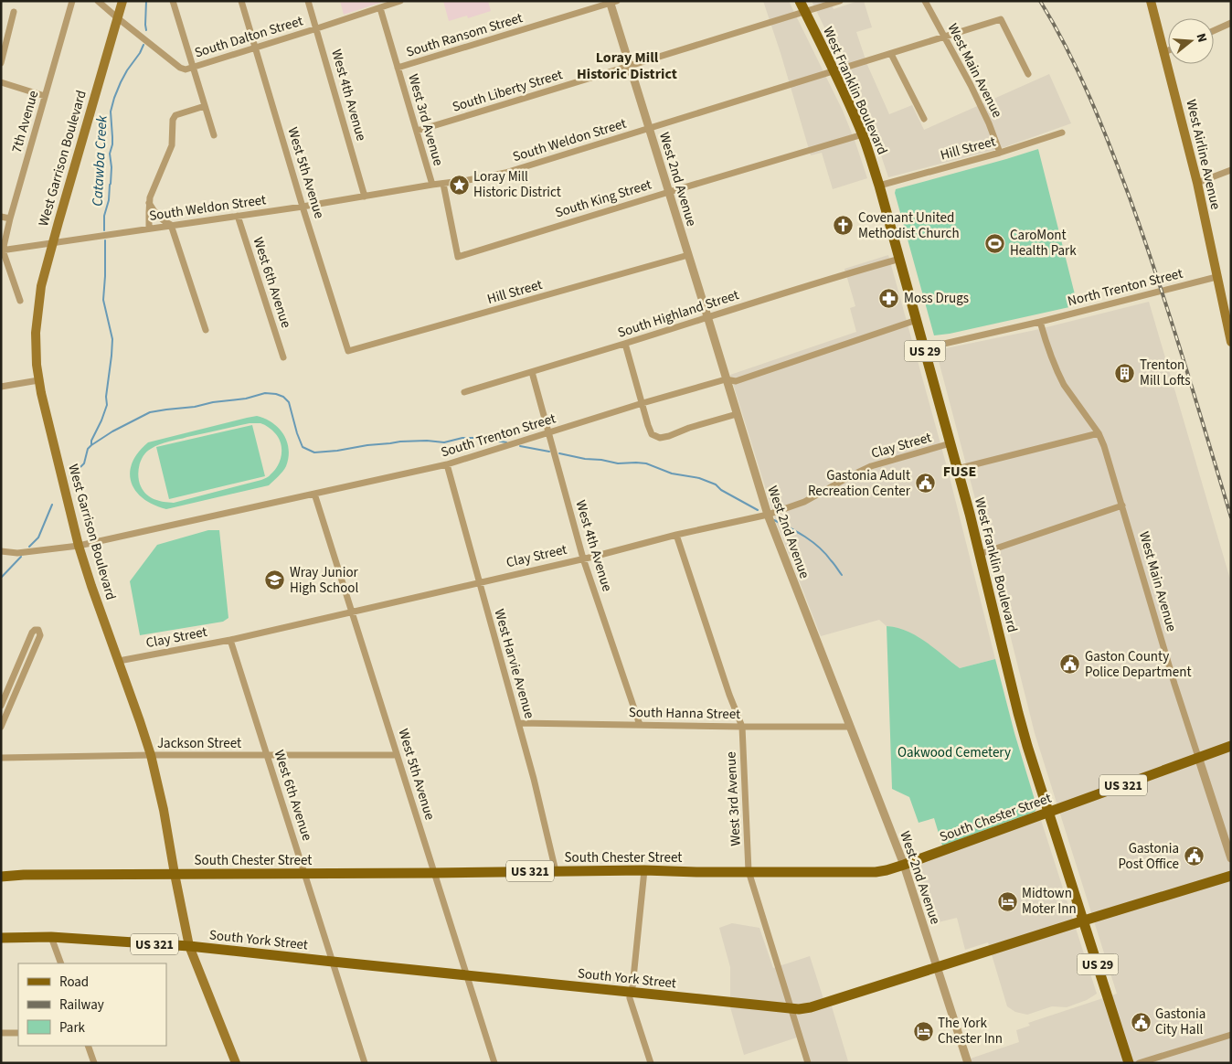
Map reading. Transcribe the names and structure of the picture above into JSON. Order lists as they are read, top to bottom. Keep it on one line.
{"streets":{"main road":["West Franklin Boulevard","West Airline Avenue","West Garrison Boulevard","US 29","US 321","South Chester Street","South York Street"],"street":["South Ransom Street","South Dalton Street","West Main Avenue","South Liberty Street","West 4th Avenue","West 3rd Avenue","7th Avenue","South Weldon Street","Hill Street","West 5th Avenue","West 2nd Avenue","South King Street","West 6th Avenue","North Trenton Street","South Highland Street","South Trenton Street","Clay Street","West Harvie Avenue","South Hanna Street","Jackson Street"]},"crossings":[["South Ransom Street","West 3rd Avenue"],["South Ransom Street","West 2nd Avenue"],["South Dalton Street","West 4th Avenue"],["South Dalton Street","West 3rd Avenue"],["South Dalton Street","West Garrison Boulevard"],["South Dalton Street","West 5th Avenue"],["West Main Avenue","South Weldon Street"],["West Main Avenue","Hill Street"],["West Main Avenue","North Trenton Street"],["West Main Avenue","US 321"],["West Main Avenue","South Chester Street"],["South Liberty Street","West Franklin Boulevard"],["South Liberty Street","West 3rd Avenue"],["South Liberty Street","West 2nd Avenue"],["West Franklin Boulevard","South Weldon Street"],["West Franklin Boulevard","Hill Street"],["West Franklin Boulevard","South King Street"],["West Franklin Boulevard","South Highland Street"],["West Franklin Boulevard","South Trenton Street"],["West Franklin Boulevard","Clay Street"],["West Franklin Boulevard","South Chester Street"],["West Franklin Boulevard","South York Street"],["West 4th Avenue","South Weldon Street"],["West 4th Avenue","South Highland Street"],["West 4th Avenue","South Trenton Street"],["West 4th Avenue","Clay Street"],["West 4th Avenue","South Hanna Street"],["West 3rd Avenue","South Weldon Street"],["West 3rd Avenue","South King Street"],["West 3rd Avenue","Clay Street"],["West 3rd Avenue","South Hanna Street"],["West 3rd Avenue","South Chester Street"],["West 3rd Avenue","South York Street"],["7th Avenue","South Weldon Street"],["South Weldon Street","West Garrison Boulevard"],["South Weldon Street","West 5th Avenue"],["South Weldon Street","West 2nd Avenue"],["South Weldon Street","West 6th Avenue"],["Hill Street","West 5th Avenue"],["Hill Street","West 2nd Avenue"],["West Airline Avenue","North Trenton Street"],["West Garrison Boulevard","South Trenton Street"],["West Garrison Boulevard","Clay Street"],["West Garrison Boulevard","Jackson Street"],["West Garrison Boulevard","South Chester Street"],["West Garrison Boulevard","South York Street"],["West 5th Avenue","South Trenton Street"],["West 5th Avenue","Clay Street"],["West 5th Avenue","Jackson Street"],["West 5th Avenue","South Chester Street"],["West 5th Avenue","South York Street"],["West 2nd Avenue","South King Street"],["West 2nd Avenue","South Highland Street"],["West 2nd Avenue","South Trenton Street"],["West 2nd Avenue","Clay Street"],["West 2nd Avenue","South Hanna Street"],["West 2nd Avenue","South Chester Street"],["West 2nd Avenue","South York Street"],["West 6th Avenue","Clay Street"],["West 6th Avenue","Jackson Street"],["West 6th Avenue","South Chester Street"],["West 6th Avenue","South York Street"],["South Trenton Street","West Harvie Avenue"],["Clay Street","West Harvie Avenue"],["West Harvie Avenue","South Hanna Street"],["West Harvie Avenue","South Chester Street"],["US 321","South Chester Street"]],"districts":["Loray Mill Historic District","FUSE"],"water":["Catawba Creek"],"parks":["Oakwood Cemetery"],"places":{"place":["Loray Mill Historic District"],"church":["Covenant United Methodist Church"],"sports":["CaroMont Health Park"],"pharmacy":["Moss Drugs"],"building":["Trenton Mill Lofts"],"public building":["Gastonia Adult Recreation Center","Gaston County Police Department","Gastonia Post Office","Gastonia City Hall"],"school or university":["Wray Junior High School"],"hotel":["Midtown Moter Inn","The York Chester Inn"]},"legend":["Road","Railway","Park"],"north":"right"}
